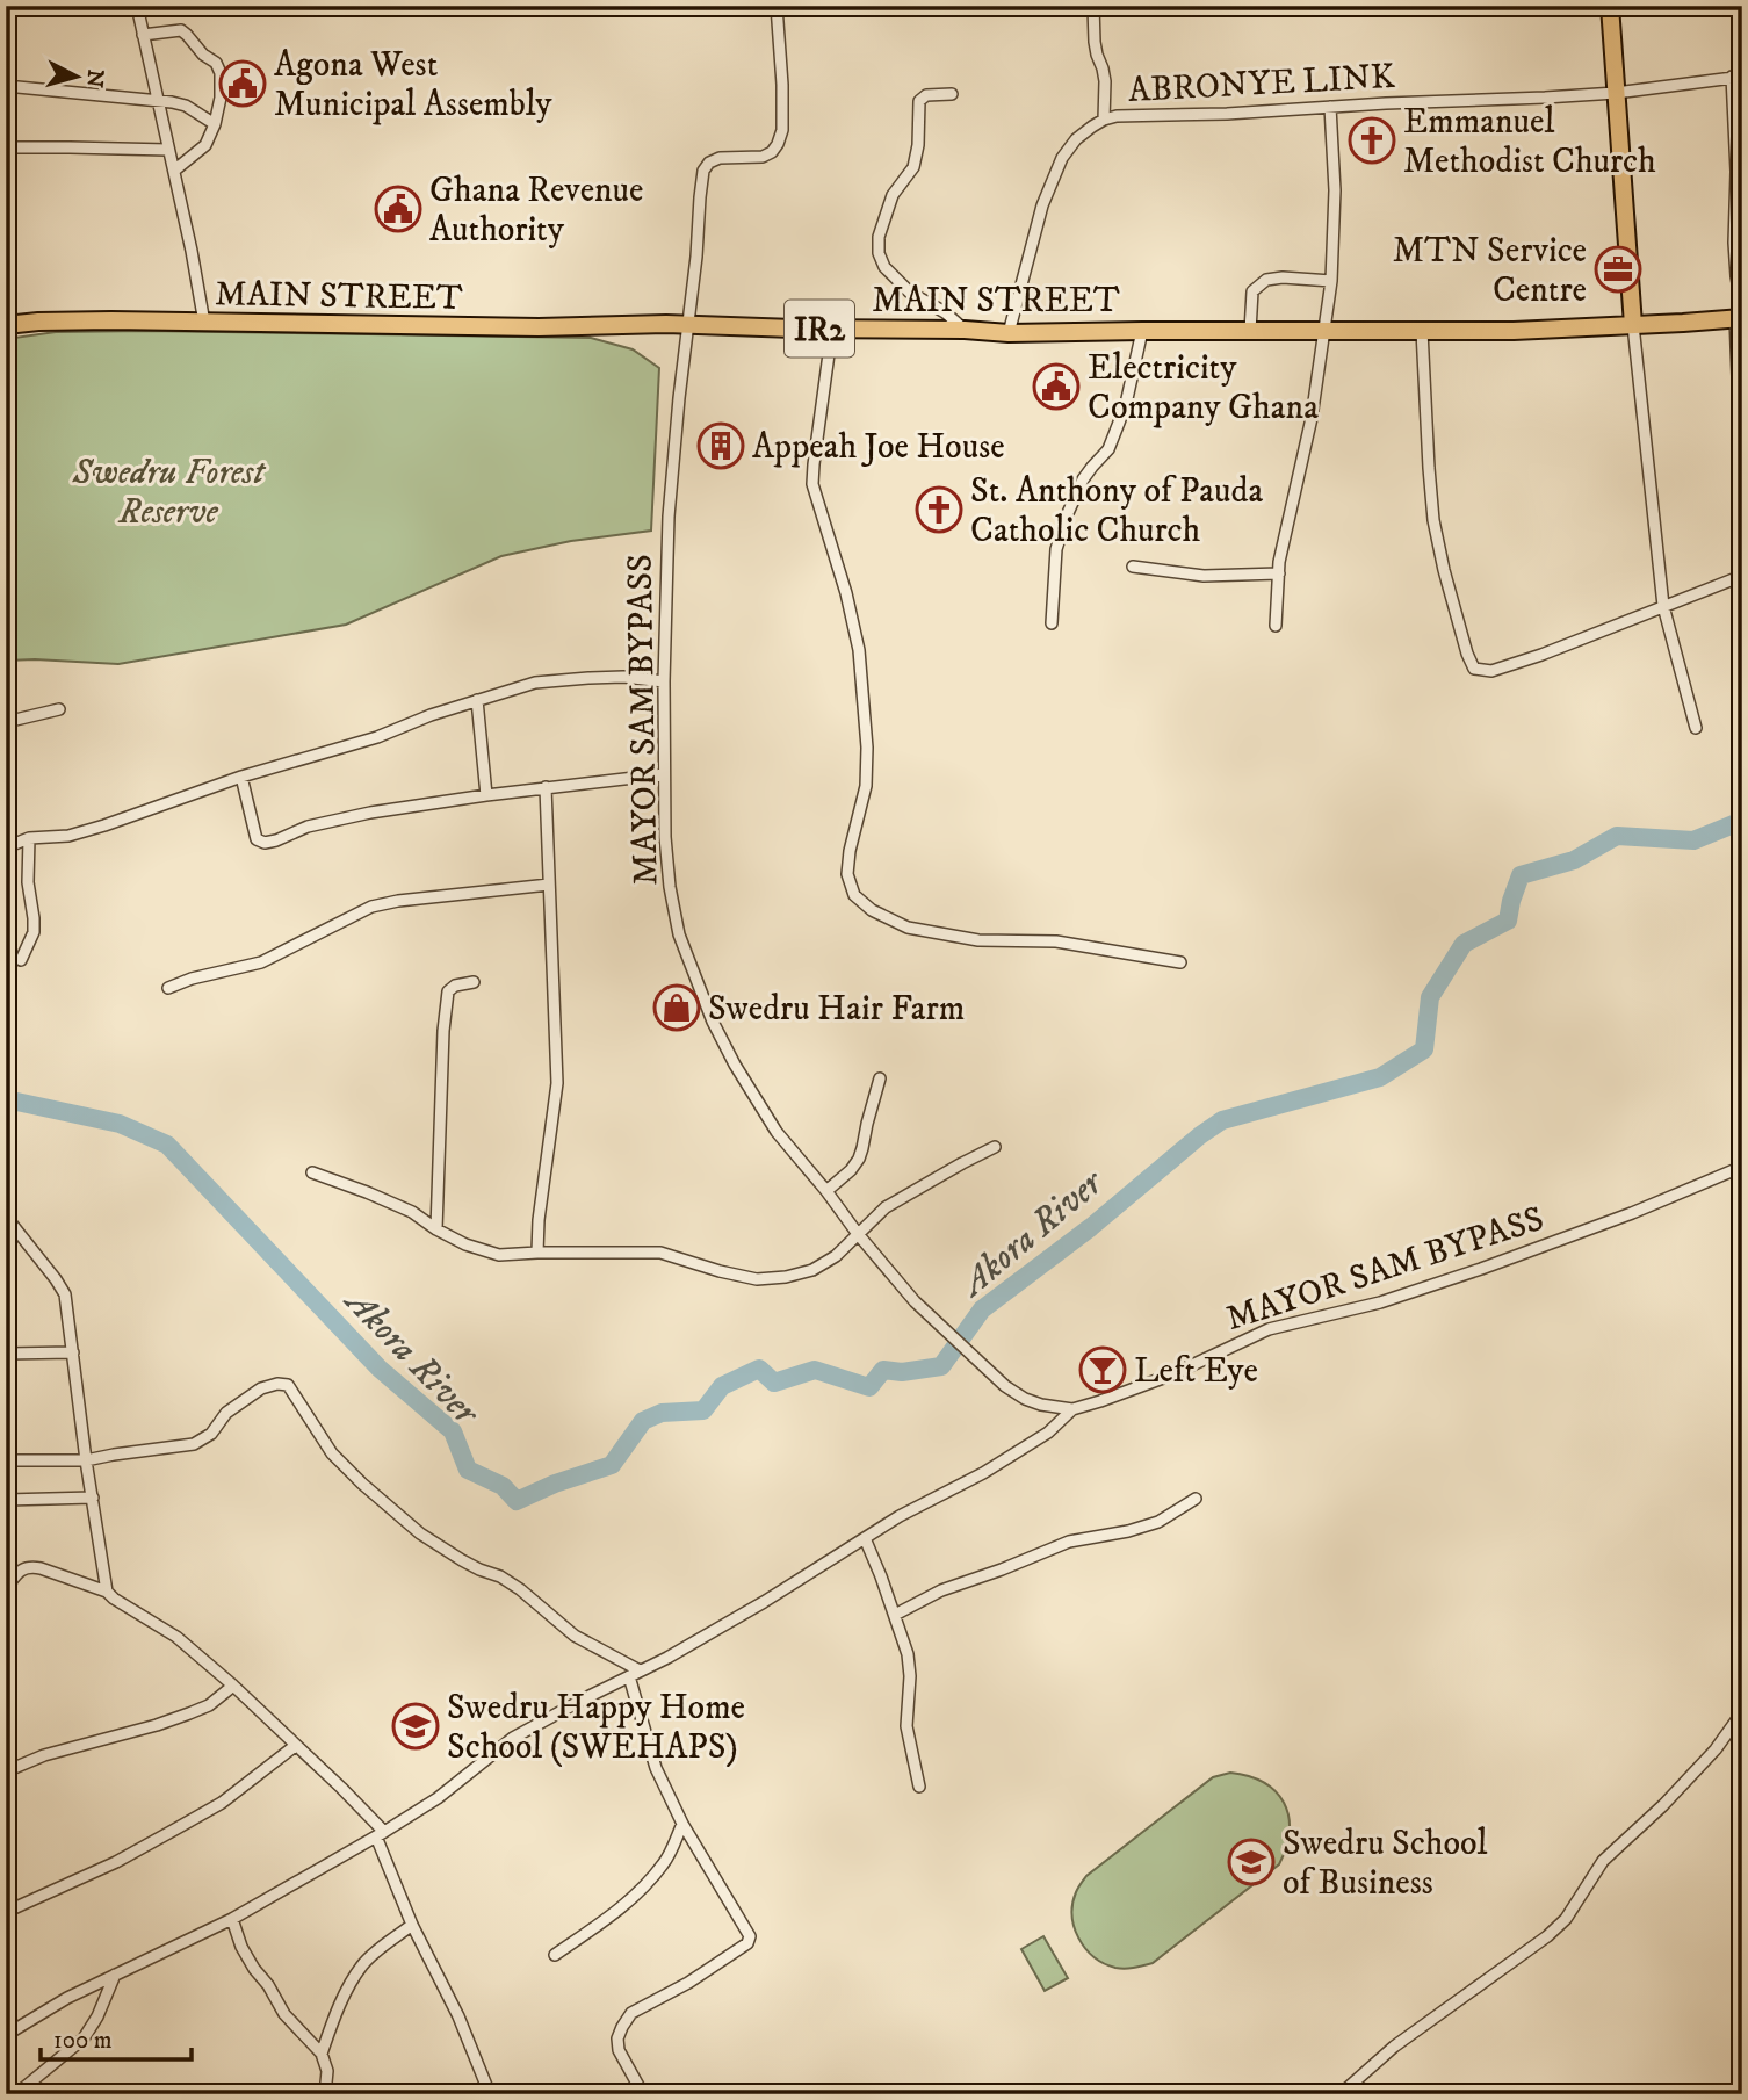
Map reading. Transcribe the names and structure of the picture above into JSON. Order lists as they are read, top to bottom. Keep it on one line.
{"streets":{"main road":["MAIN STREET","IR2"],"street":["ABRONYE LINK","MAYOR SAM BYPASS"]},"crossings":[["ABRONYE LINK","MAIN STREET"],["MAIN STREET","MAYOR SAM BYPASS"]],"water":["Akora River"],"parks":["Swedru Forest Reserve"],"places":{"public building":["Agona West Municipal Assembly","Ghana Revenue Authority","Electricity Company Ghana"],"church":["Emmanuel Methodist Church","St. Anthony of Pauda Catholic Church"],"office":["MTN Service Centre"],"building":["Appeah Joe House"],"shop":["Swedru Hair Farm"],"bar":["Left Eye"],"school or university":["Swedru Happy Home School (SWEHAPS)","Swedru School of Business"]},"scale_bar":"100 m","north":"right"}
